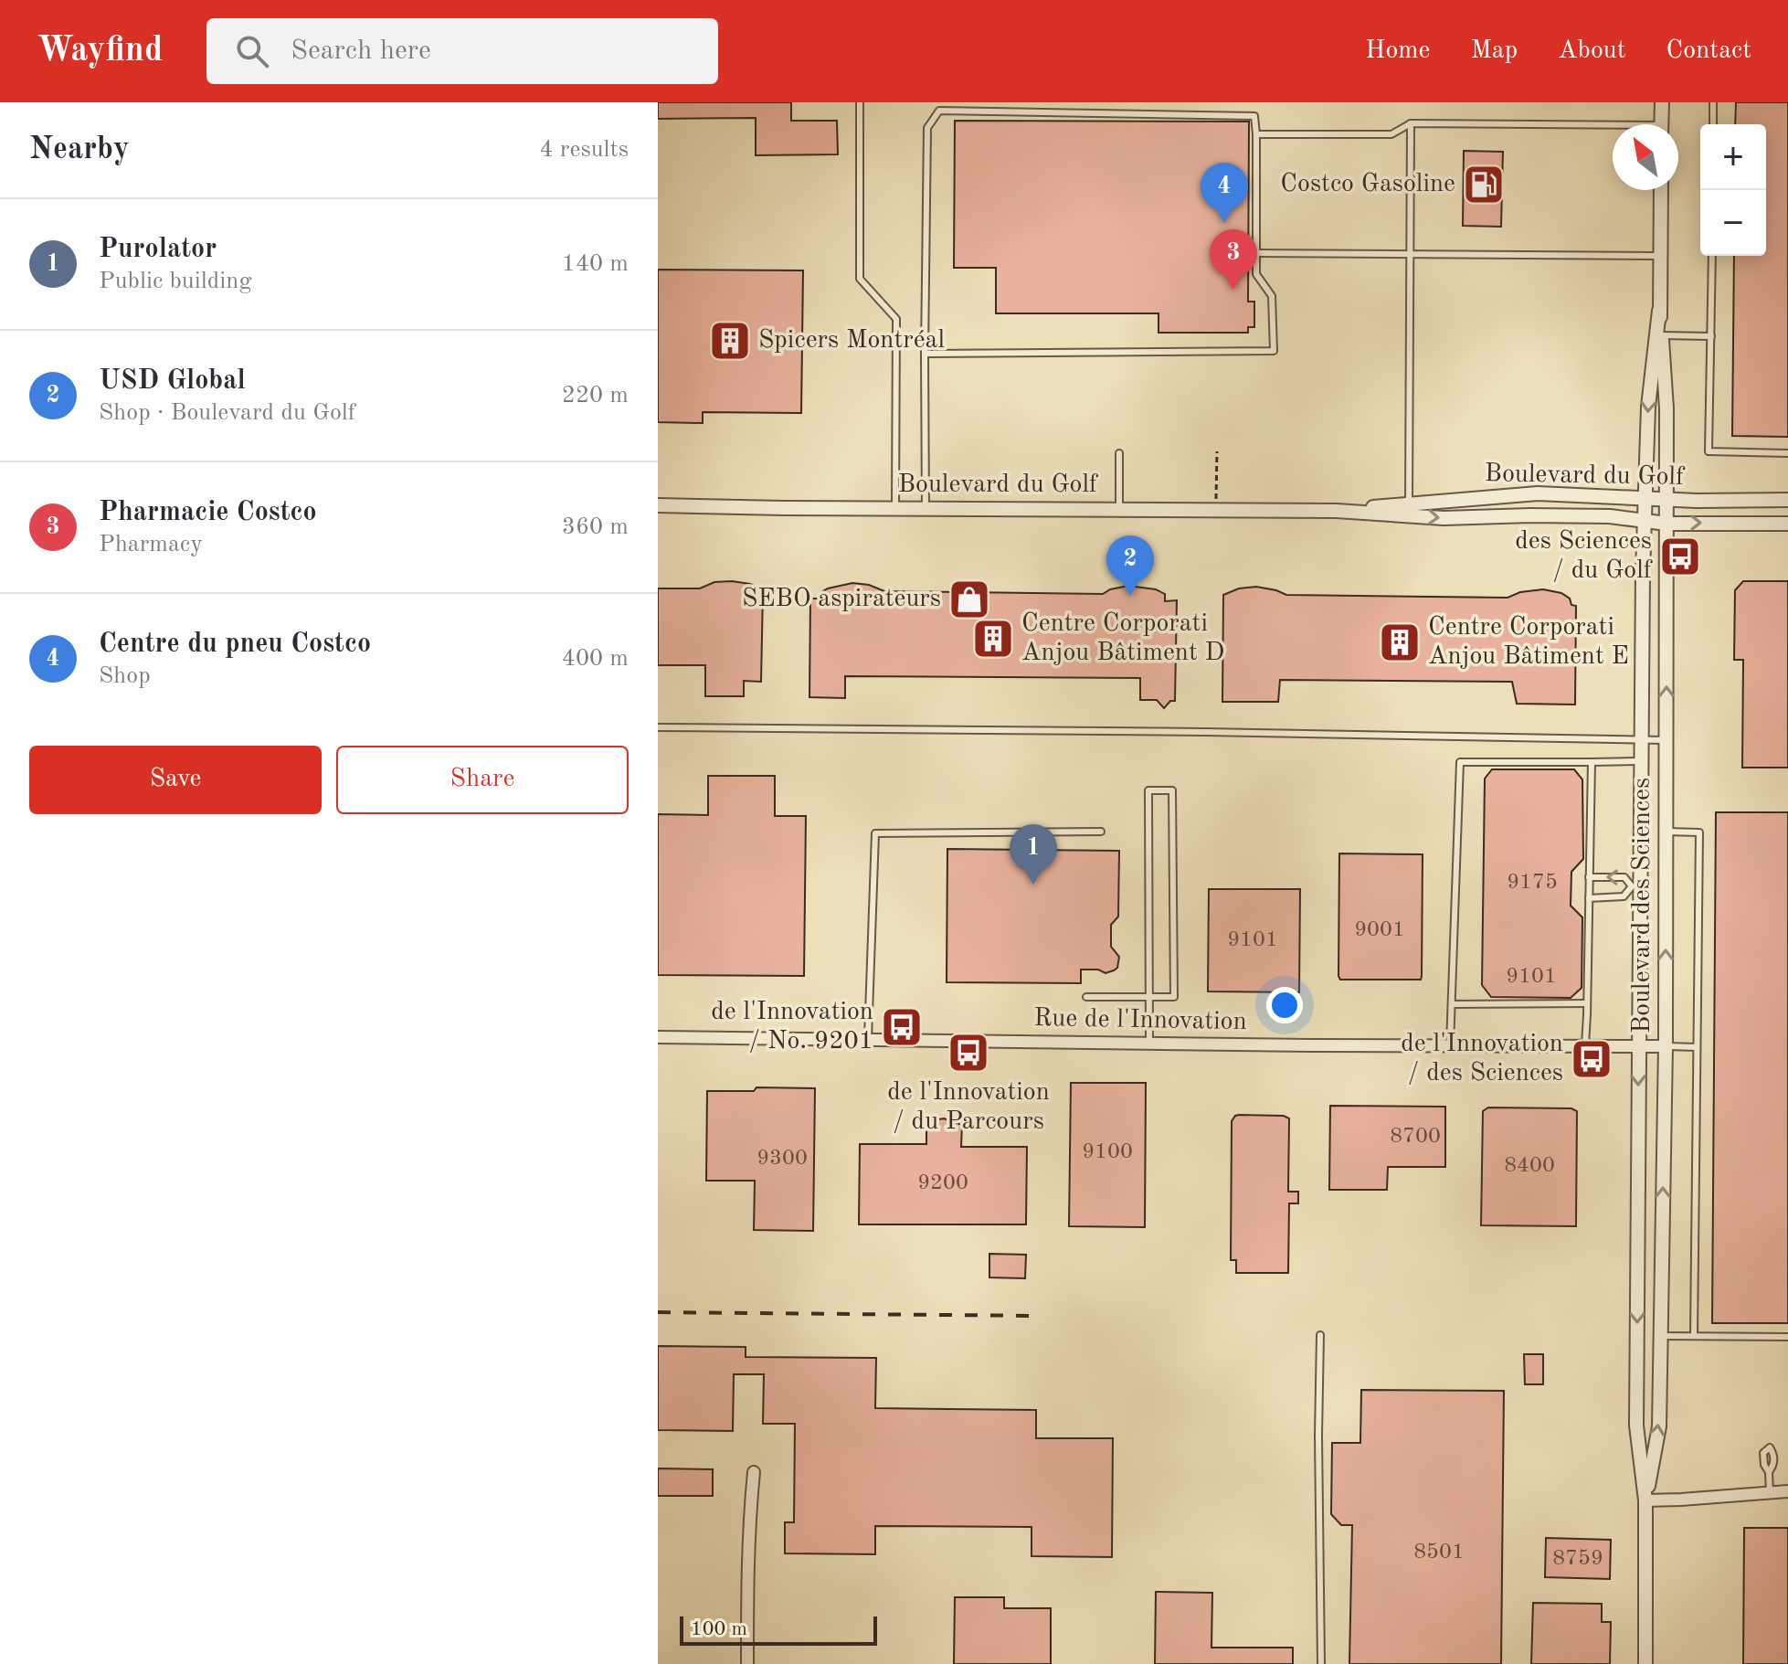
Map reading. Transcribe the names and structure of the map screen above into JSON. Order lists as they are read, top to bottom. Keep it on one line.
{"streets":{"street":["Boulevard du Golf","Boulevard des Sciences","Rue de l'Innovation"]},"crossings":[["Boulevard du Golf","Boulevard des Sciences"],["Boulevard des Sciences","Rue de l'Innovation"]],"places":{"fuel station":["Costco Gasoline"],"building":["Spicers Montréal","Centre Corporati Anjou Bâtiment D","Centre Corporati Anjou Bâtiment E"],"bus stop":["des Sciences / du Golf","de l'Innovation / No. 9201","de l'Innovation / du Parcours","de l'Innovation / des Sciences"],"shop":["SEBO aspirateurs"]},"house_numbers":["9175","9001","9101","9101","8700","9100","9300","8400","9200","8501","8759"],"scale_bar":"100 m","north":"top left","page":{"header":"Wayfind","search":"Search here","nav":["Home","Map","About","Contact"],"heading":["Nearby","4 results"],"map_buttons":["+","−"],"pins":["4","3","2","1"],"list":[{"mark":"1","name":"Purolator","note":"Public building","value":"140 m"},{"mark":"2","name":"USD Global","note":"Shop · Boulevard du Golf","value":"220 m"},{"mark":"3","name":"Pharmacie Costco","note":"Pharmacy","value":"360 m"},{"mark":"4","name":"Centre du pneu Costco","note":"Shop","value":"400 m"}],"buttons":["Save","Share"],"scale":"100 m"}}
